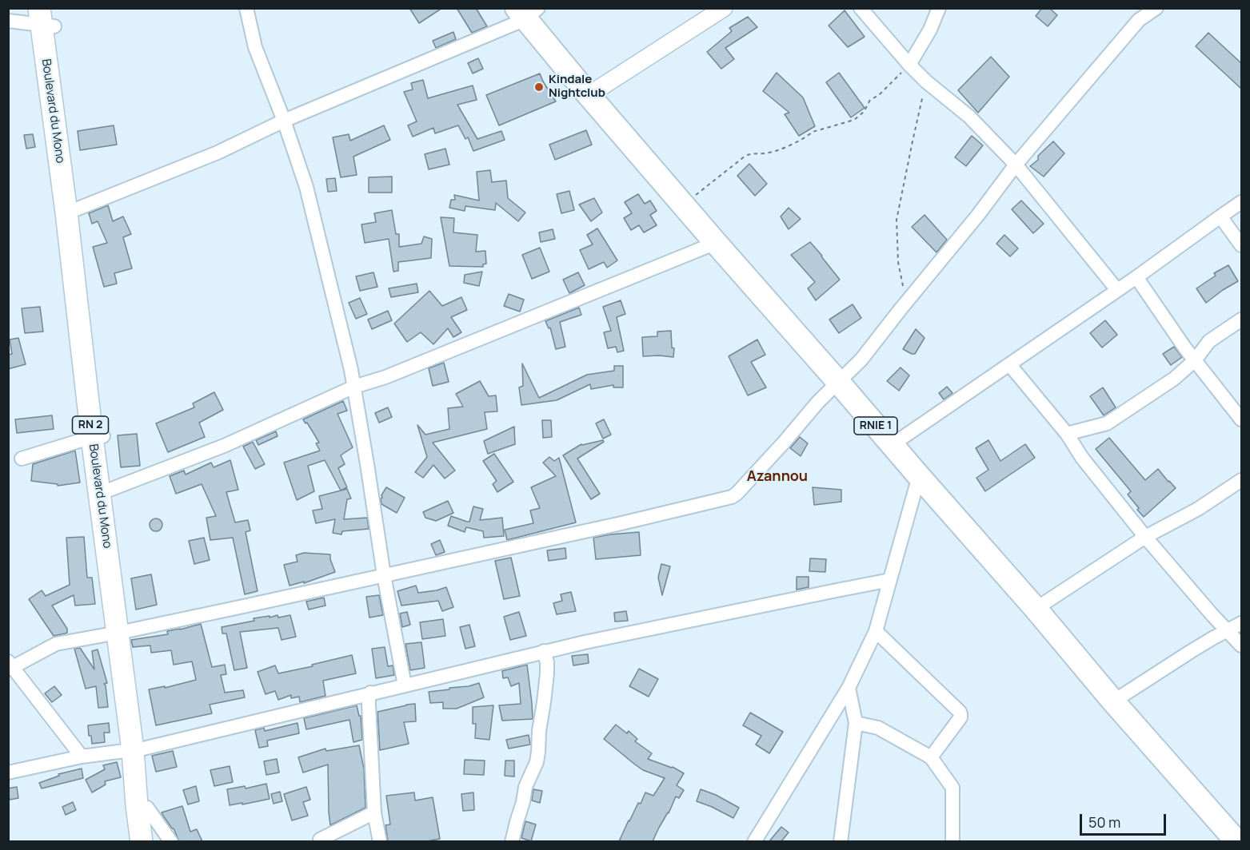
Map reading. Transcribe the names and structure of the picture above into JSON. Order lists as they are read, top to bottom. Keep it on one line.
{"streets":{"highway":["RNIE 1"],"main road":["Boulevard du Mono","RN 2"]},"districts":["Azannou"],"places":["Kindale Nightclub"],"scale_bar":"50 m"}
